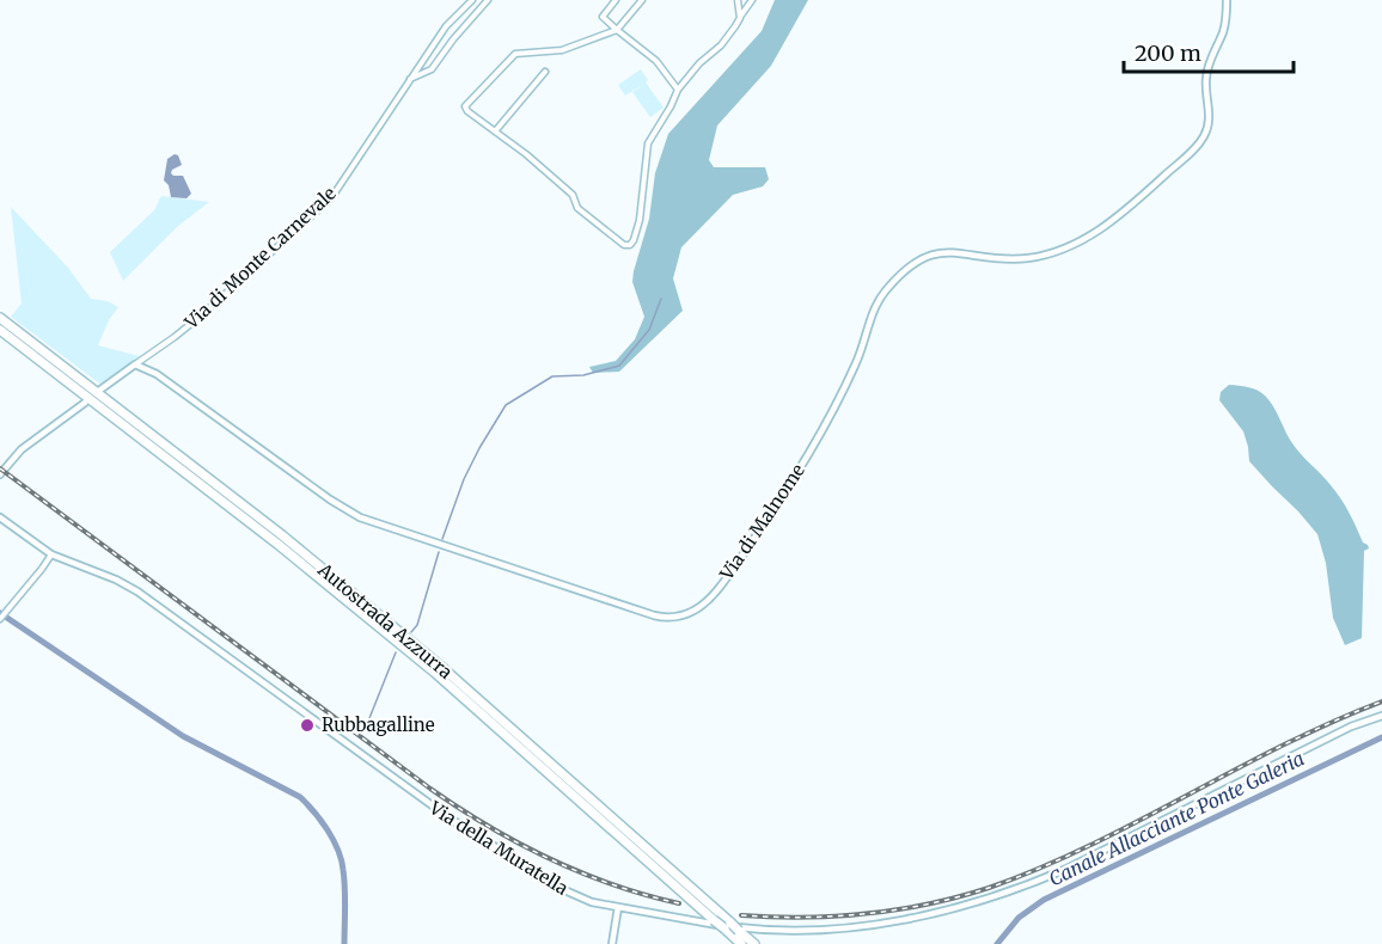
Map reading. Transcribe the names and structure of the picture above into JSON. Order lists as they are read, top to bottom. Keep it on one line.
{"streets":{"highway":["Autostrada Azzurra"],"street":["Via di Monte Carnevale","Via di Malnome","Via della Muratella"]},"crossings":[["Via di Monte Carnevale","Via di Malnome"]],"water":["Canale Allacciante Ponte Galeria"],"places":["Rubbagalline"],"scale_bar":"200 m"}
